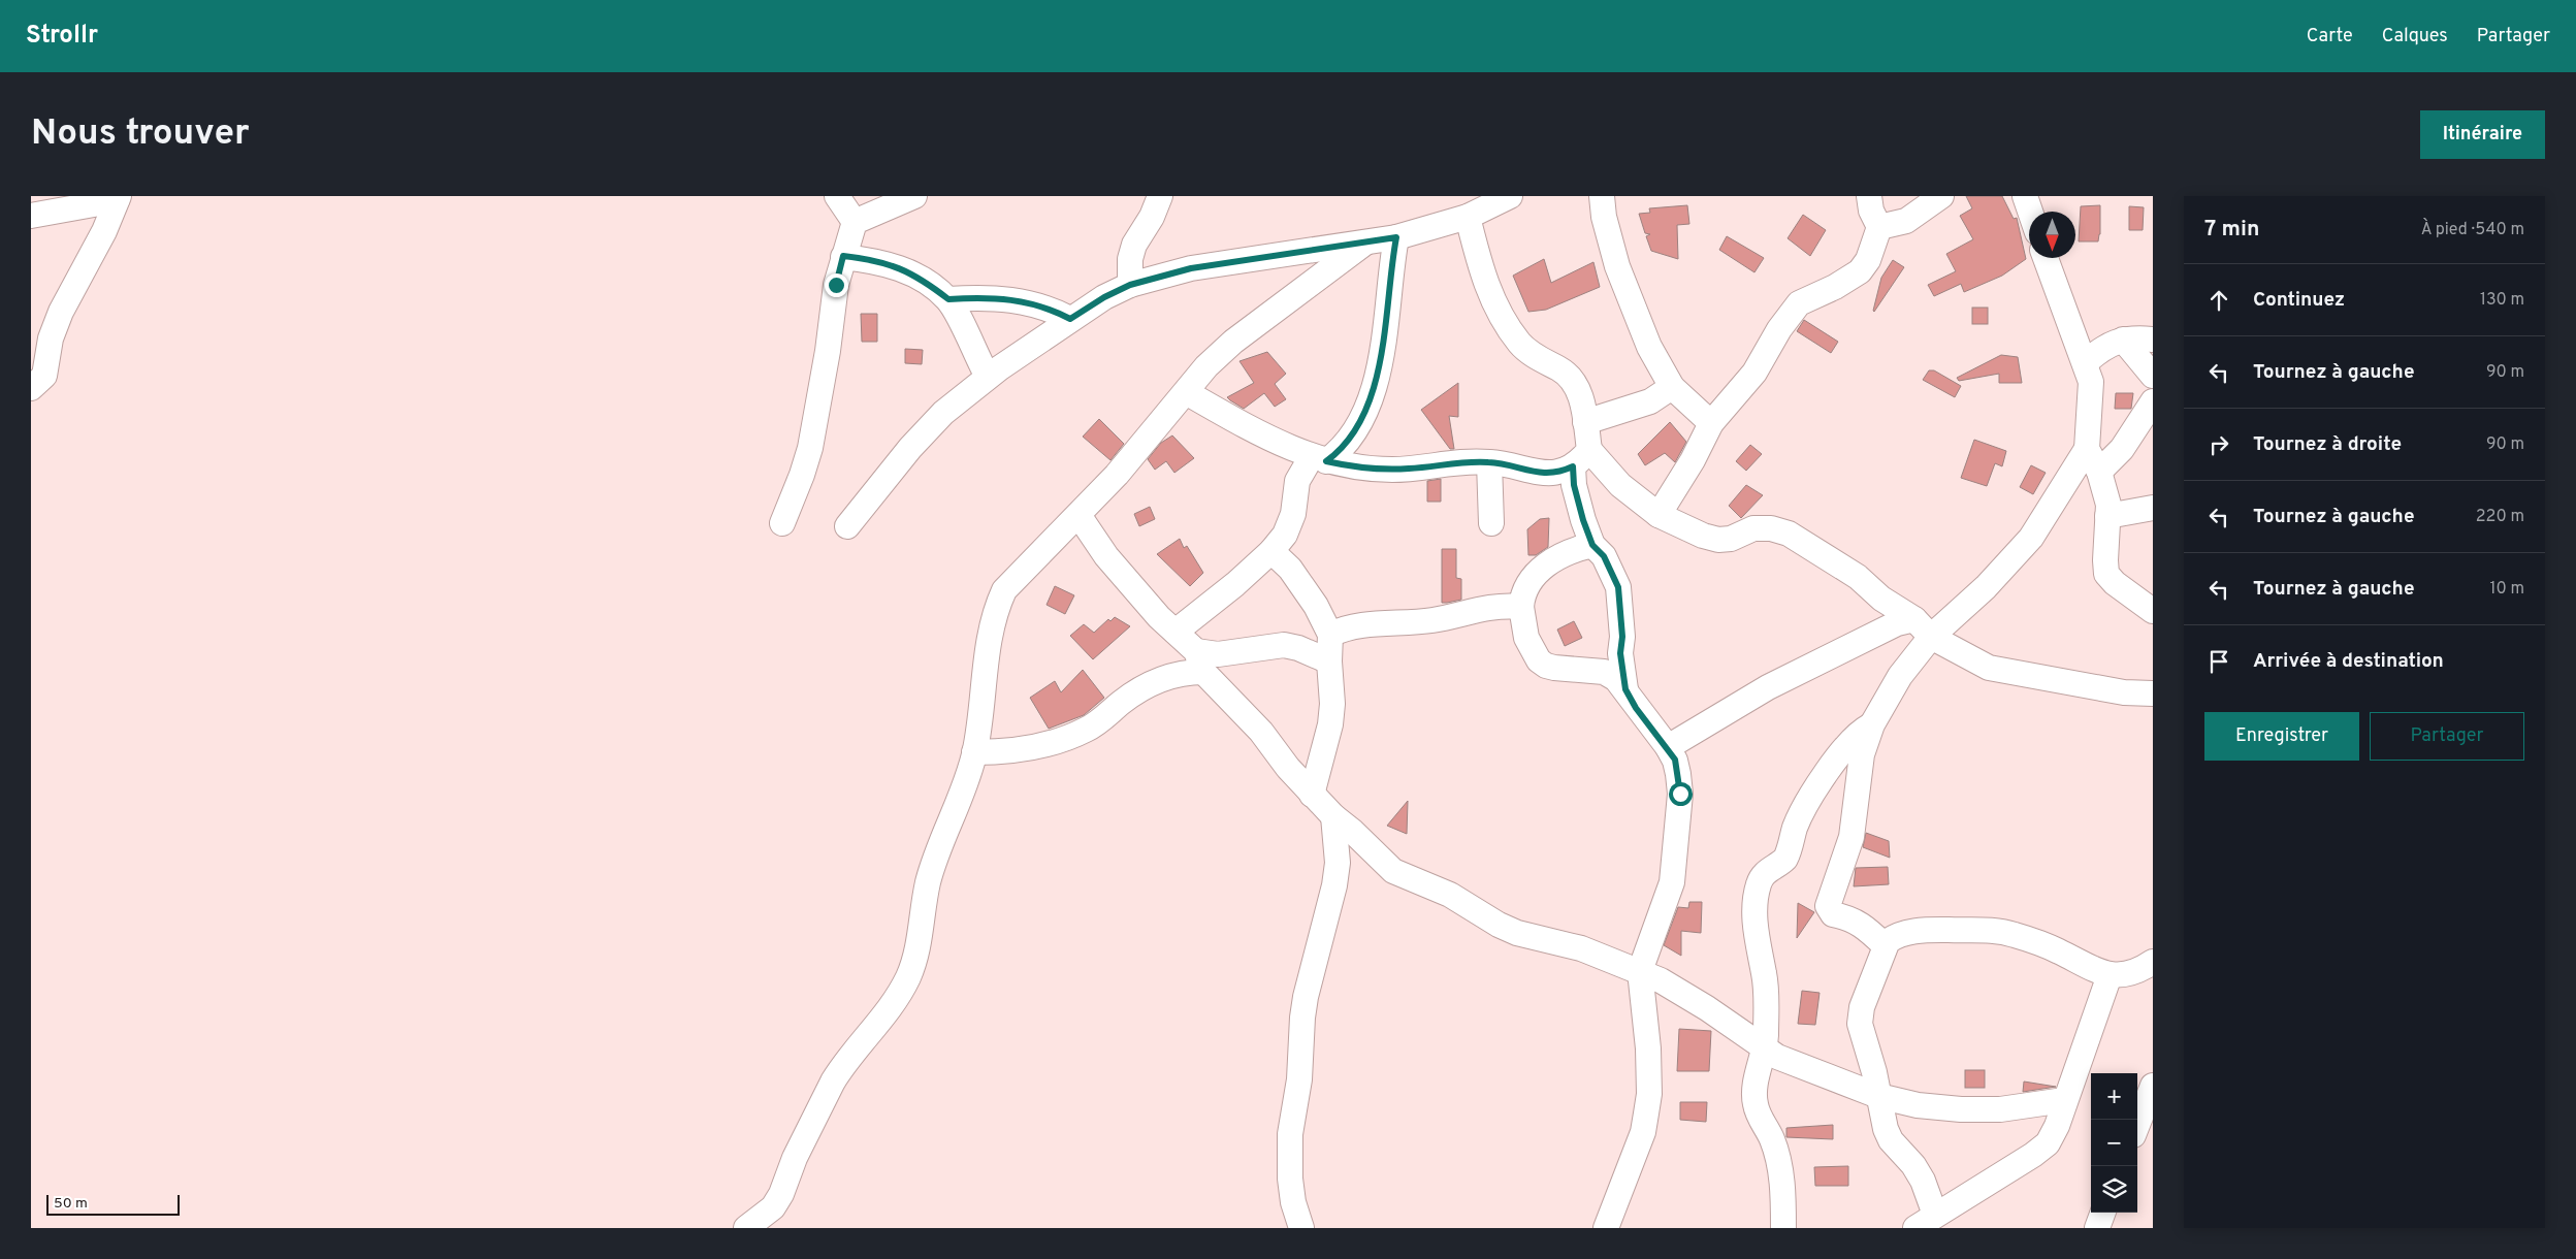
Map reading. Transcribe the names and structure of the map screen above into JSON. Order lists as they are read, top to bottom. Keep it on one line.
{"scale_bar":"50 m","north":"bottom","page":{"header":"Strollr","nav":["Carte","Calques","Partager"],"buttons":["Itinéraire",["Enregistrer","Partager"]],"title":"Nous trouver","heading":["7 min","À pied · 540 m"],"list":[["Continuez","130 m"],["Tournez à gauche","90 m"],["Tournez à droite","90 m"],["Tournez à gauche","220 m"],["Tournez à gauche","10 m"],"Arrivée à destination"],"map_buttons":["+","−"],"scale":"50 m"}}
